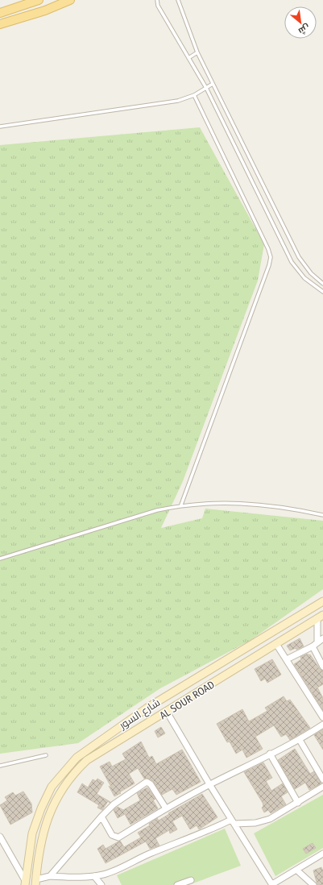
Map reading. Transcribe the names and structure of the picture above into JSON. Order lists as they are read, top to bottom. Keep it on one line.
{"streets":{"main road":["AL SOUR ROAD","شارع السور"]},"north":"bottom right"}
